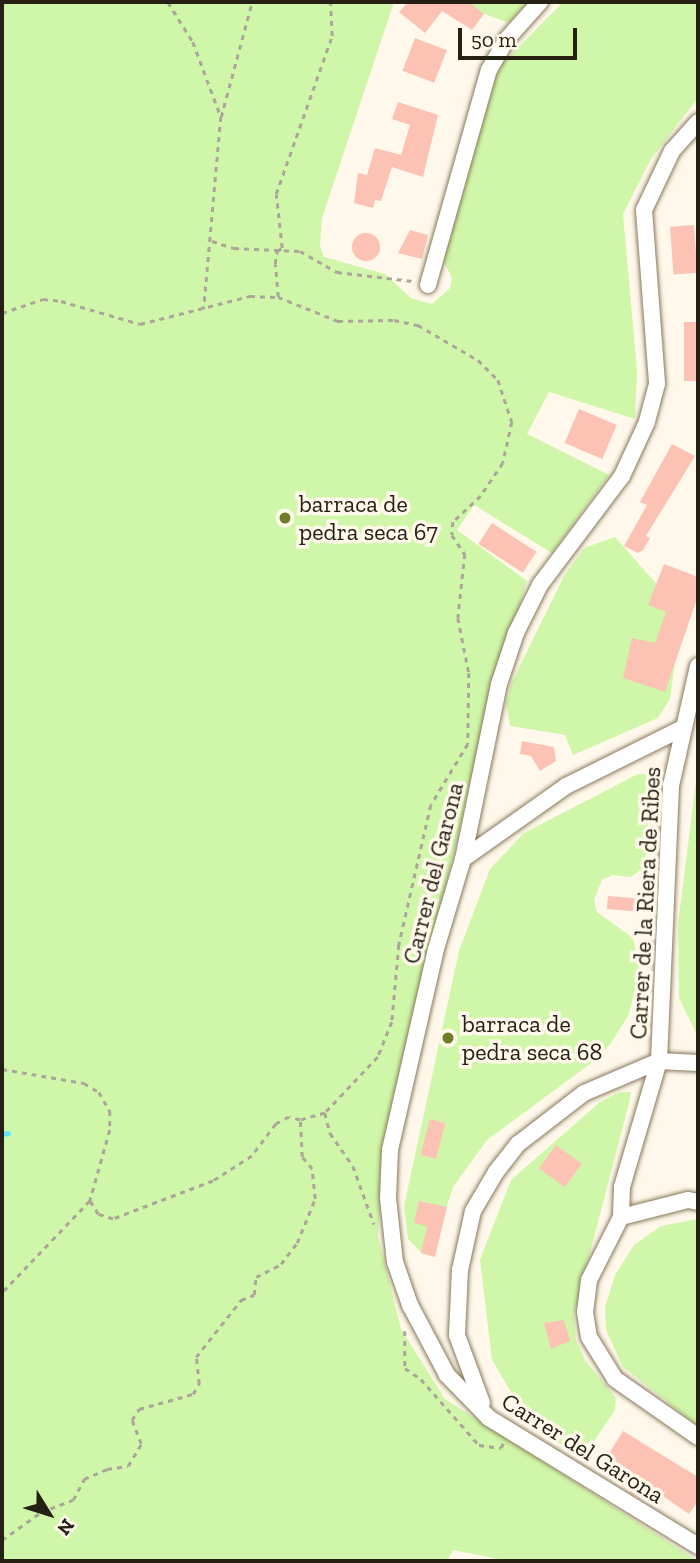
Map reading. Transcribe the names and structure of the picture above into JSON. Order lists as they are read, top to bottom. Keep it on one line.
{"streets":{"street":["Carrer del Garona","Carrer de la Riera de Ribes"]},"places":["barraca de pedra seca 67","barraca de pedra seca 68"],"scale_bar":"50 m","north":"bottom right"}
